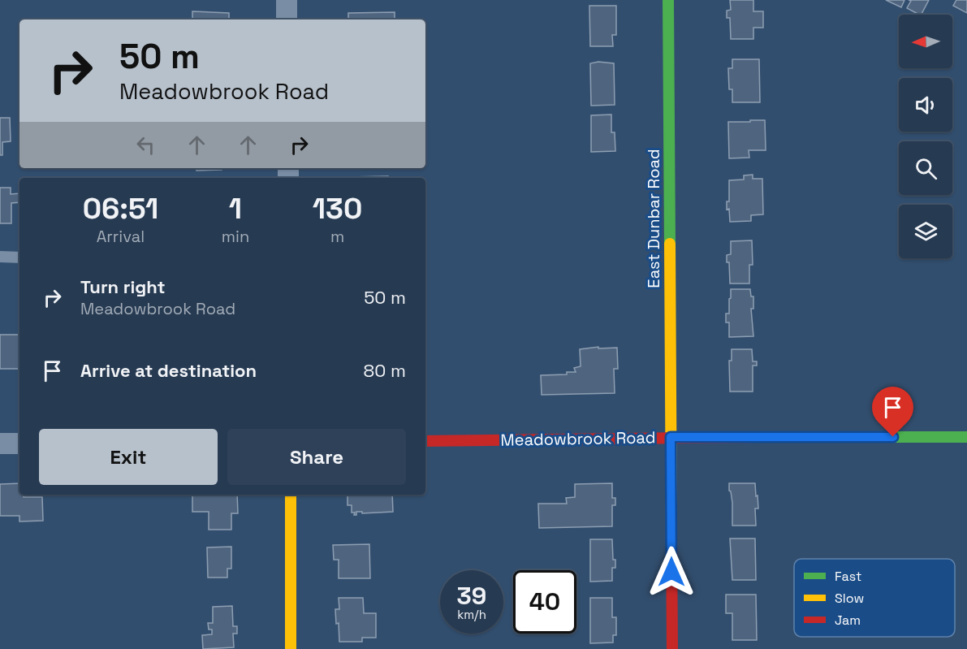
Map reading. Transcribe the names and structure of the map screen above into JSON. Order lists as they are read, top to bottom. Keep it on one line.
{"streets":{"street":["East Dunbar Road","Meadowbrook Road"]},"crossings":[["East Dunbar Road","Meadowbrook Road"]],"legend":["Fast","Slow","Jam"],"north":"left","page":{"turn":["50 m","Meadowbrook Road"],"eta":["06:51","Arrival","1","min","130","m"],"list":[{"name":"Turn right","note":"Meadowbrook Road","value":"50 m"},{"name":"Arrive at destination","value":"80 m"}],"buttons":["Exit","Share"],"speed":"39 km/h","limit":"40"}}
